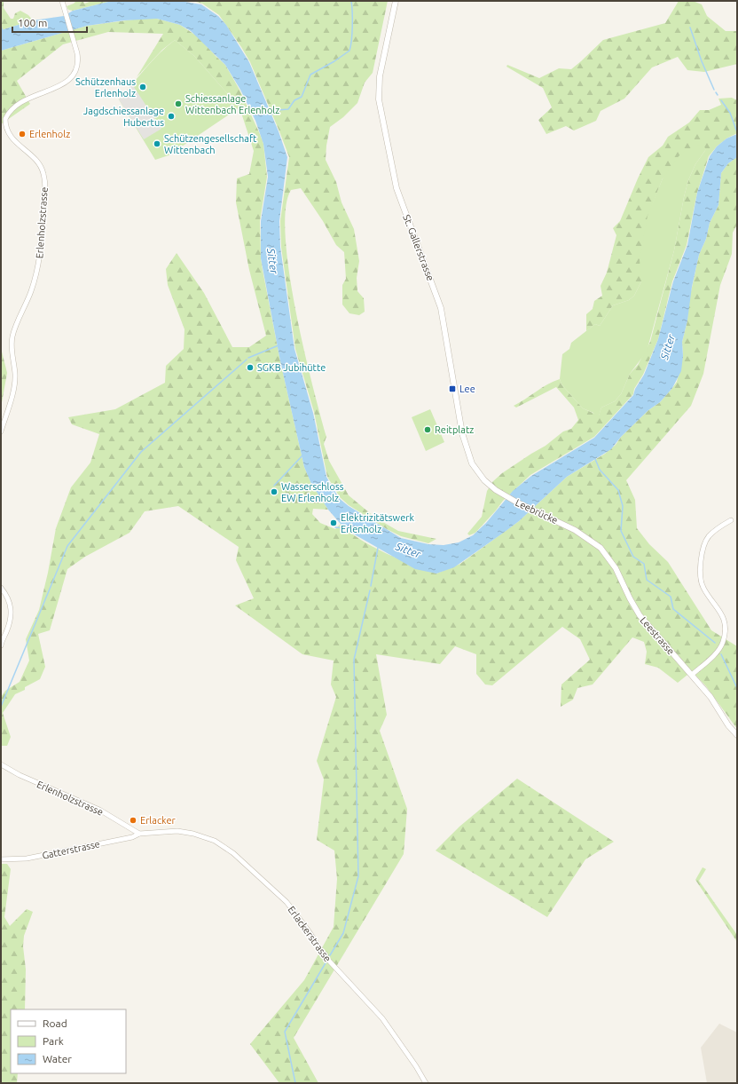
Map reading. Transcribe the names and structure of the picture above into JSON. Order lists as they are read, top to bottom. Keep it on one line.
{"streets":{"street":["Erlenholzstrasse","St. Gallerstrasse","Leebrücke","Leestrasse","Gatterstrasse","Erlackerstrasse"]},"crossings":[["Erlenholzstrasse","Gatterstrasse"],["Erlenholzstrasse","Erlackerstrasse"],["St. Gallerstrasse","Leebrücke"],["Leebrücke","Leestrasse"],["Gatterstrasse","Erlackerstrasse"]],"water":["Sitter"],"places":{"other":["Schützenhaus Erlenholz","Schiessanlage Wittenbach Erlenholz","Jagdschiessanlage Hubertus","Erlenholz","Schützengesellschaft Wittenbach","SGKB Jubihütte","Reitplatz","Wasserschloss EW Erlenholz","Elektrizitätswerk Erlenholz","Erlacker"],"transit":["Lee"]},"legend":["Road","Park","Water"],"scale_bar":"100 m"}
